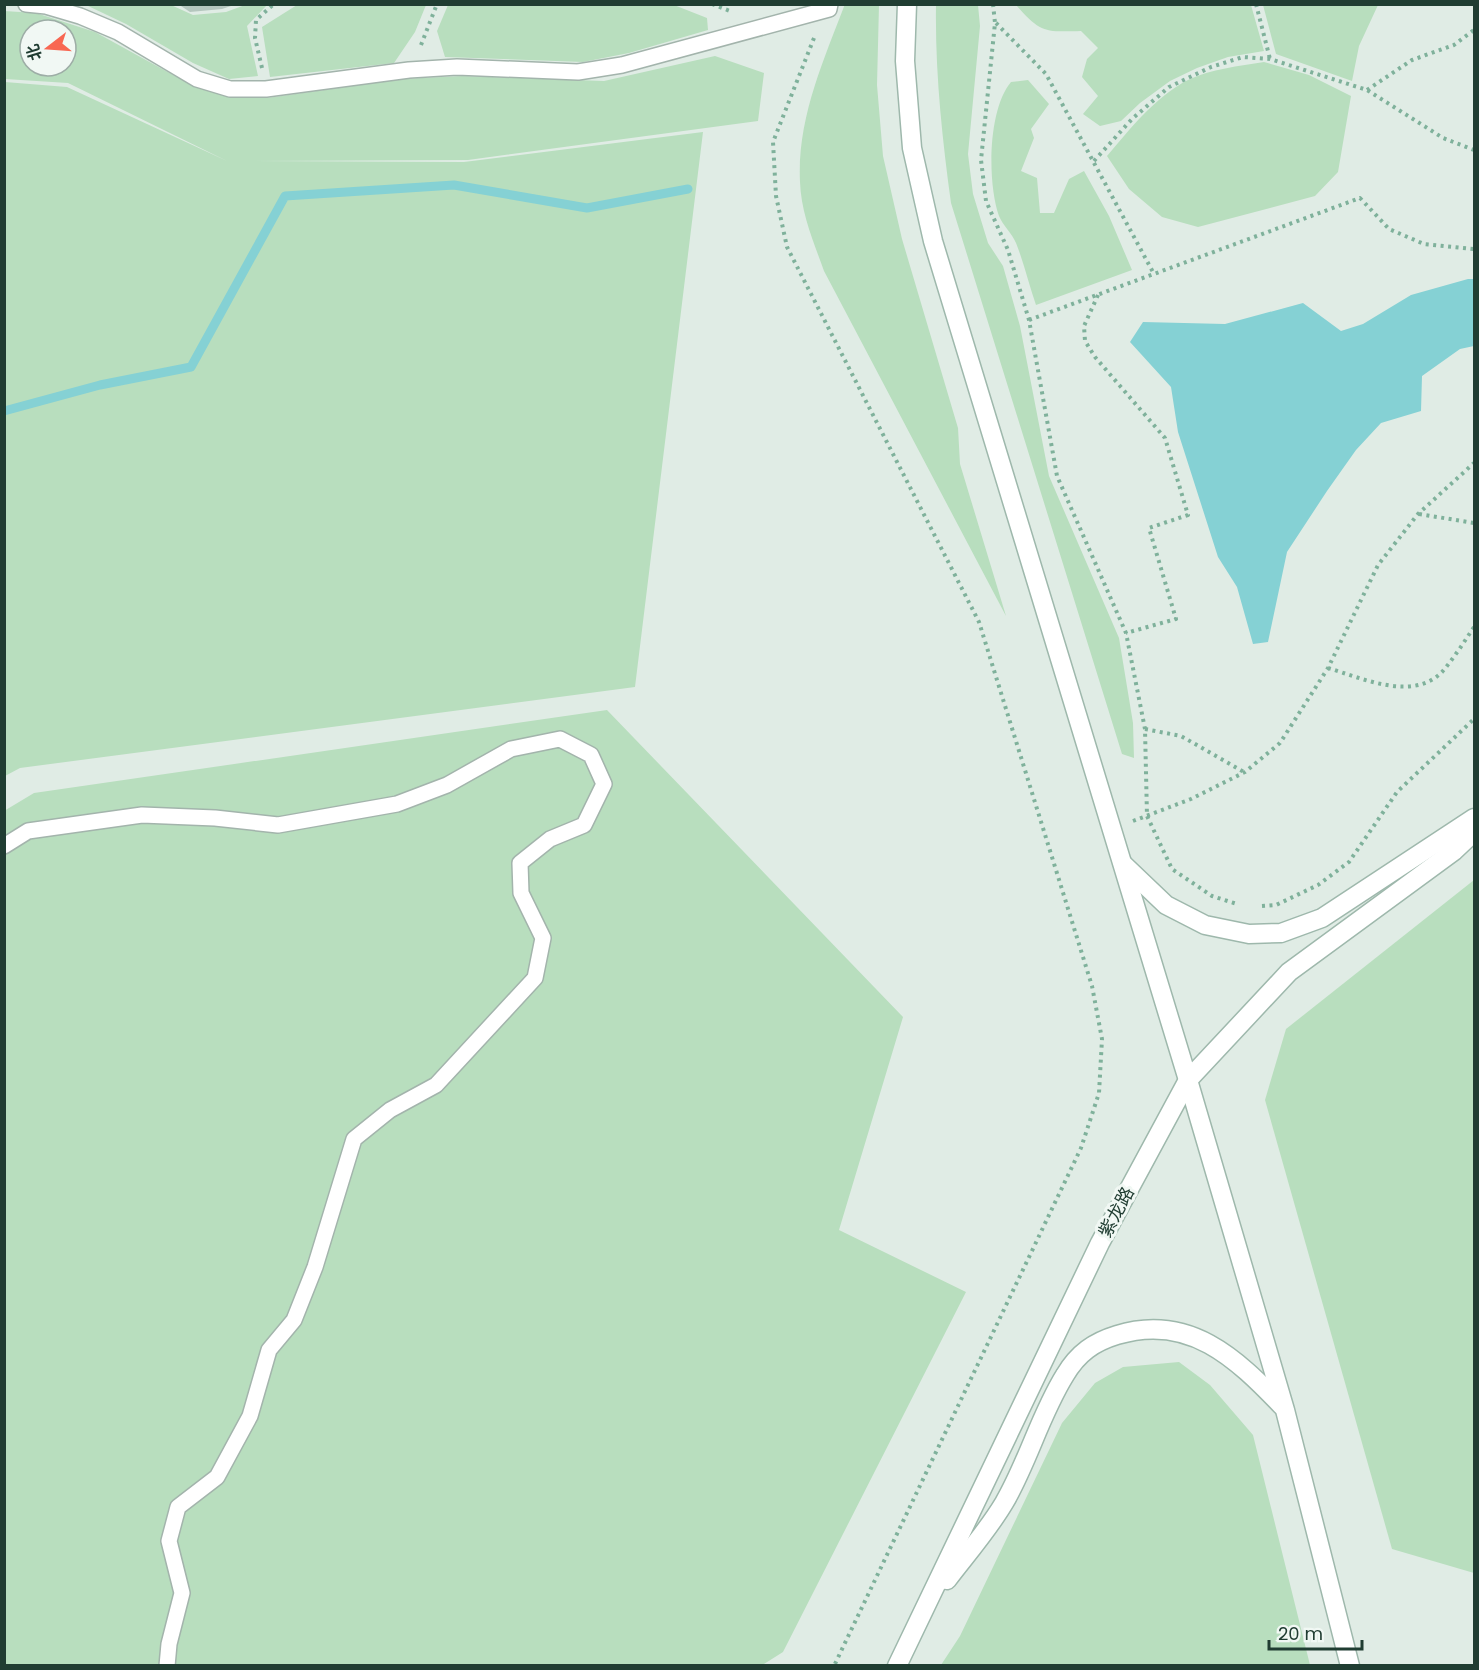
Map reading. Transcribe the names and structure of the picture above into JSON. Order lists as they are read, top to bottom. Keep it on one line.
{"streets":{"street":["紫龙路"]},"scale_bar":"20 m","north":"left"}
